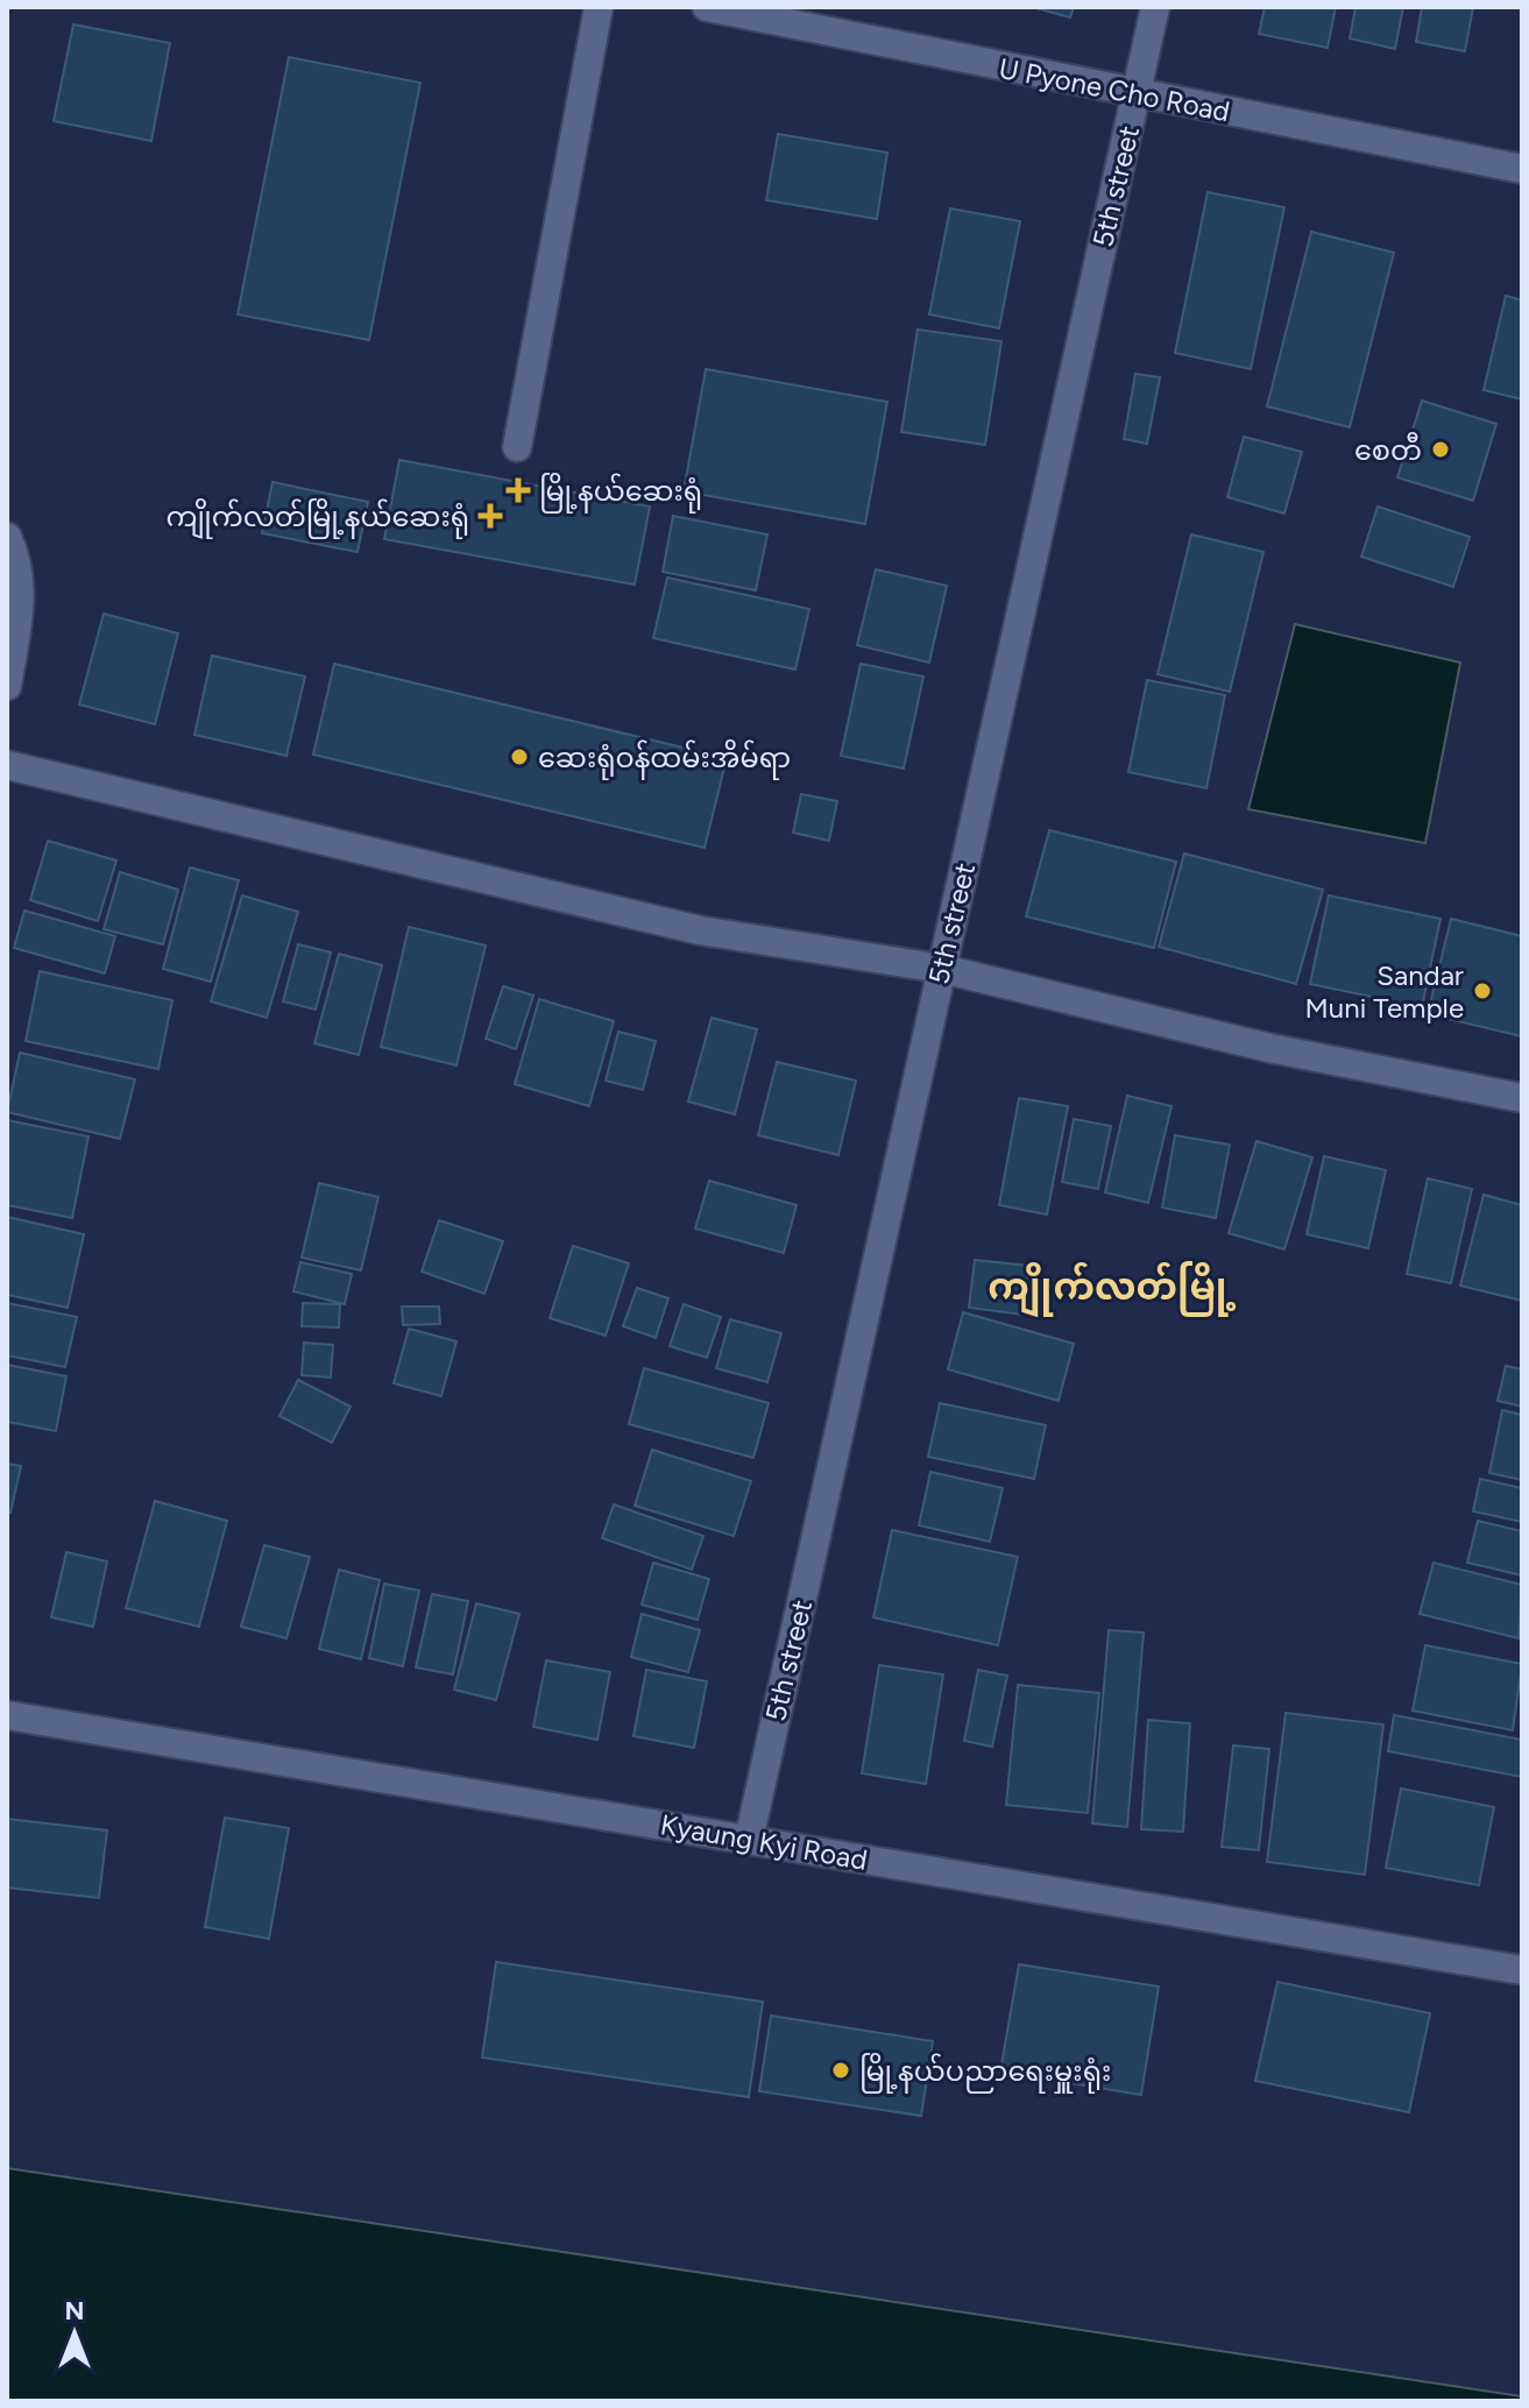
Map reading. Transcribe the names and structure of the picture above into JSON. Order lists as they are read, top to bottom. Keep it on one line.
{"streets":{"street":["U Pyone Cho Road","5th street","Kyaung Kyi Road"]},"crossings":[["U Pyone Cho Road","5th street"],["5th street","Kyaung Kyi Road"]],"districts":["ကျိုက်လတ်မြို့"],"places":{"other":["စေတီ","ဆေးရုံဝန်ထမ်းအိမ်ရာ","Sandar Muni Temple","မြို့နယ်ပညာရေးမှူးရုံး"],"health":["မြို့နယ်ဆေးရုံ","ကျိုက်လတ်မြို့နယ်ဆေးရုံ"]},"north":"top"}
